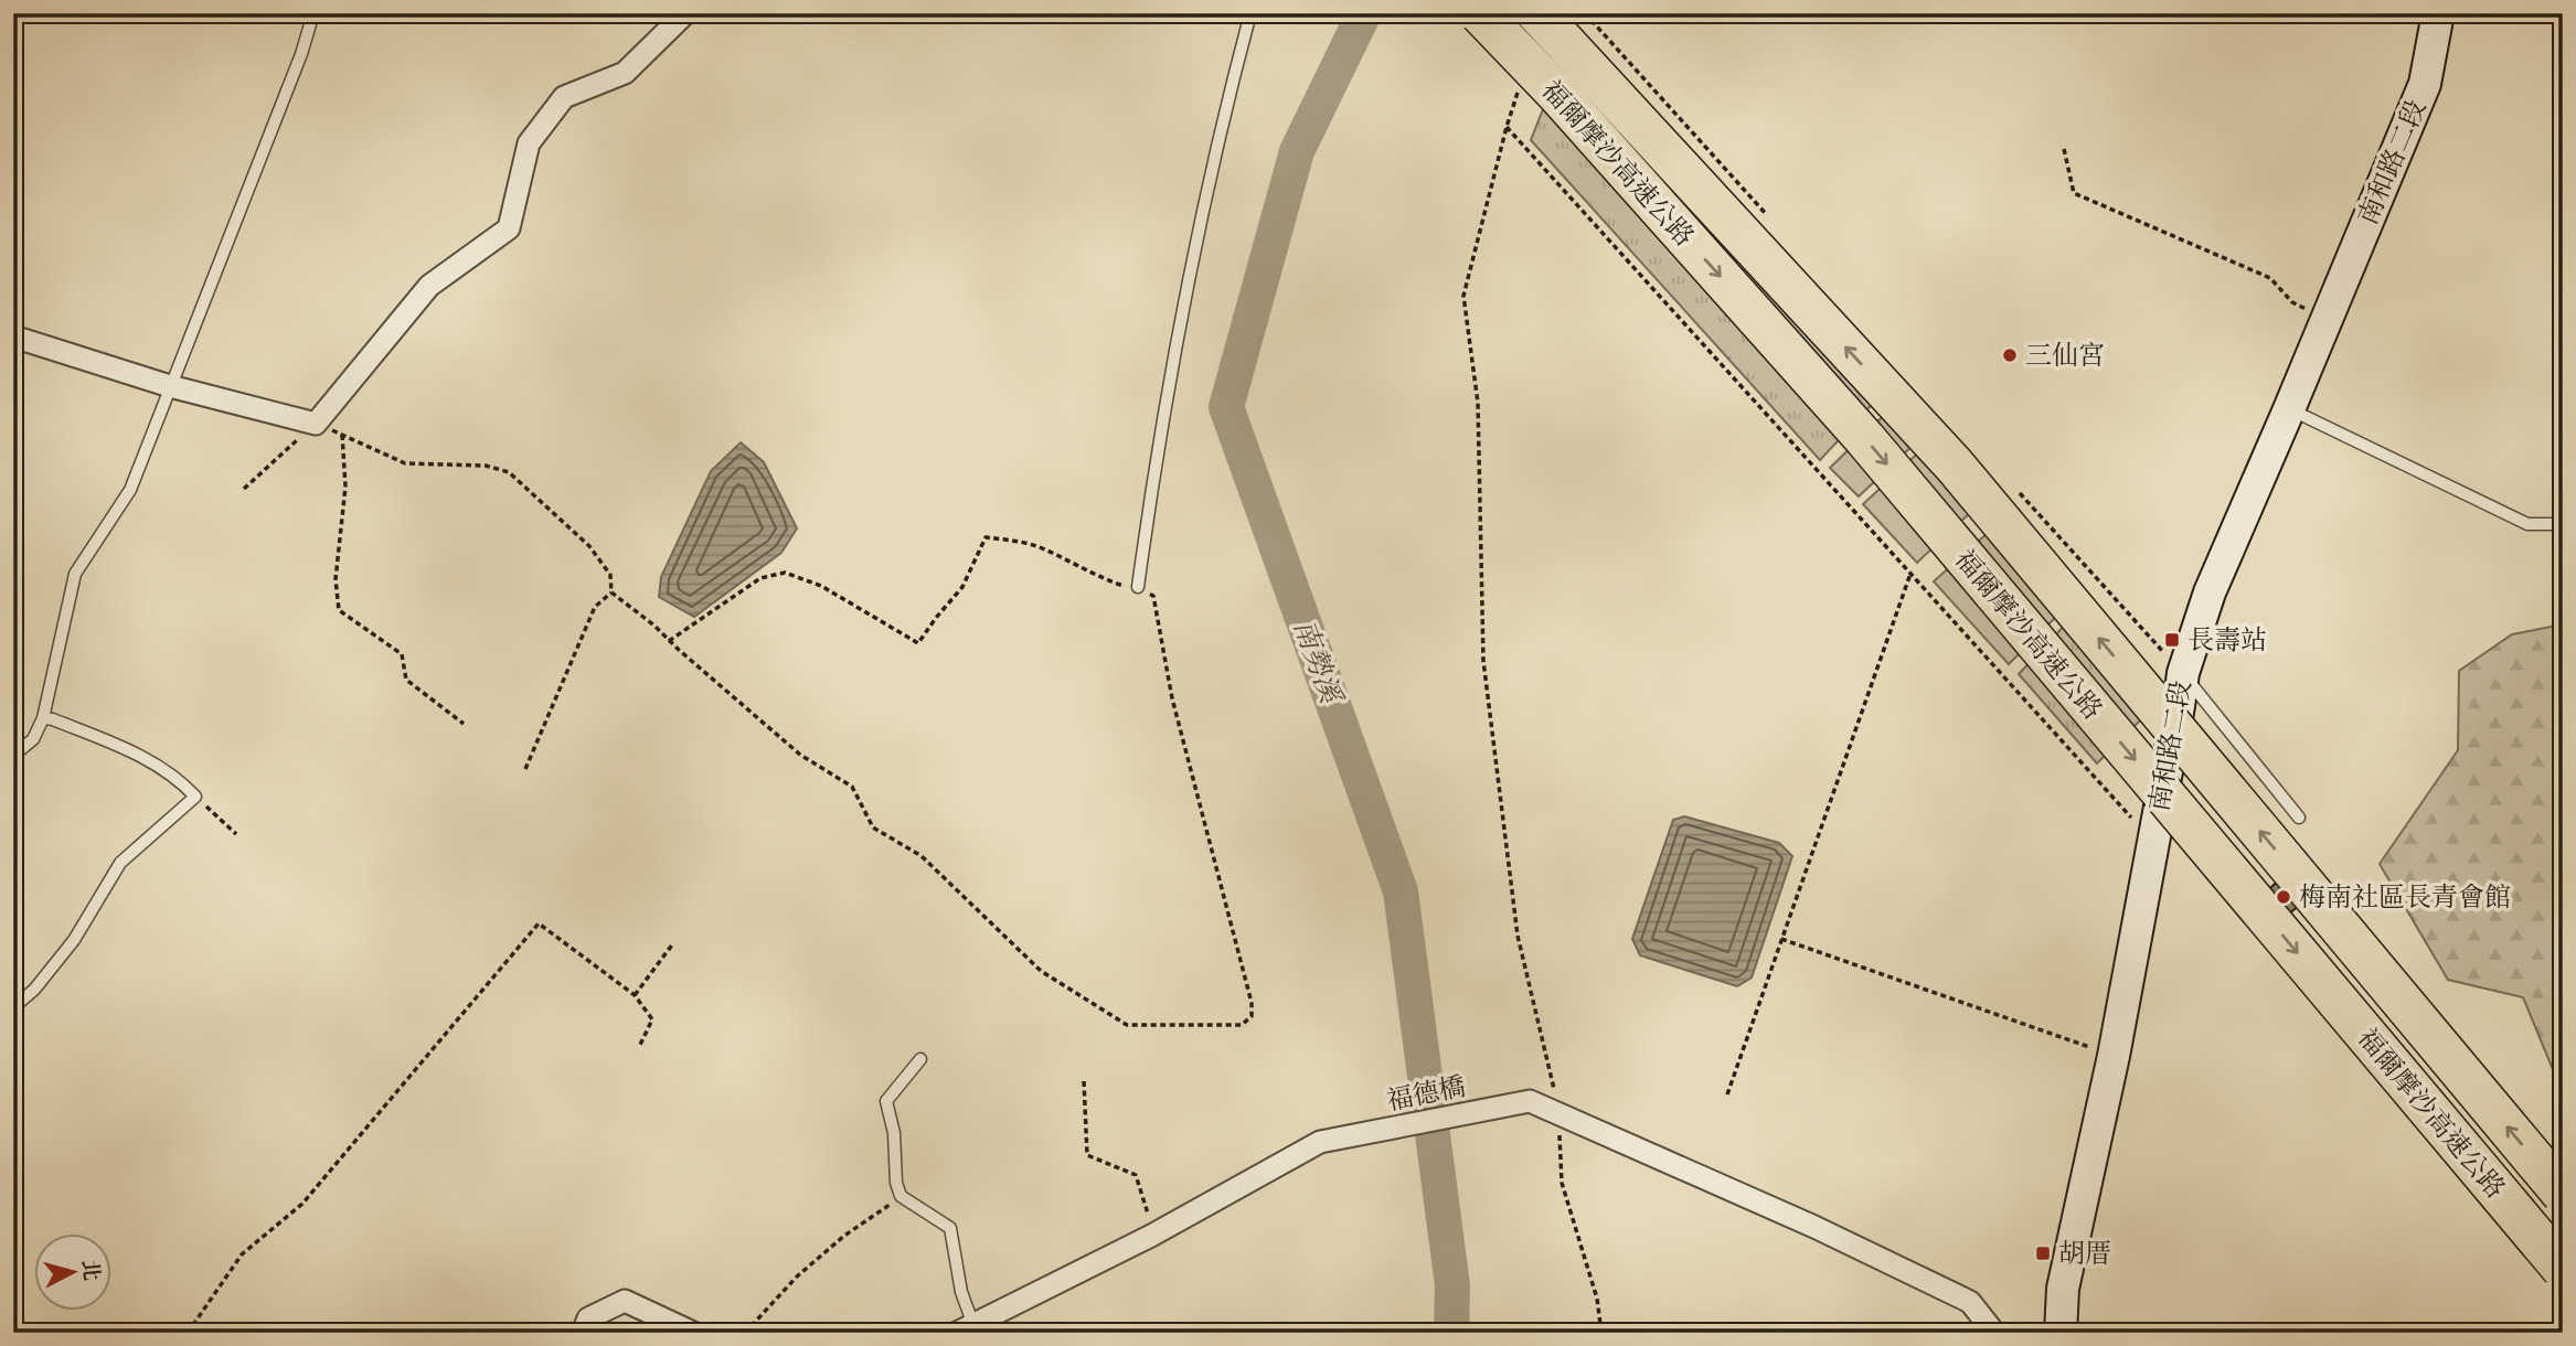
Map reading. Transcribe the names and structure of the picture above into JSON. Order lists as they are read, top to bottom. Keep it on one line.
{"streets":{"highway":["福爾摩沙高速公路"],"main road":["南和路二段"],"street":["福德橋"]},"water":["南勢溪"],"places":{"other":["三仙宮","梅南社區長青會館"],"transit":["長壽站","胡厝"]},"north":"right"}
